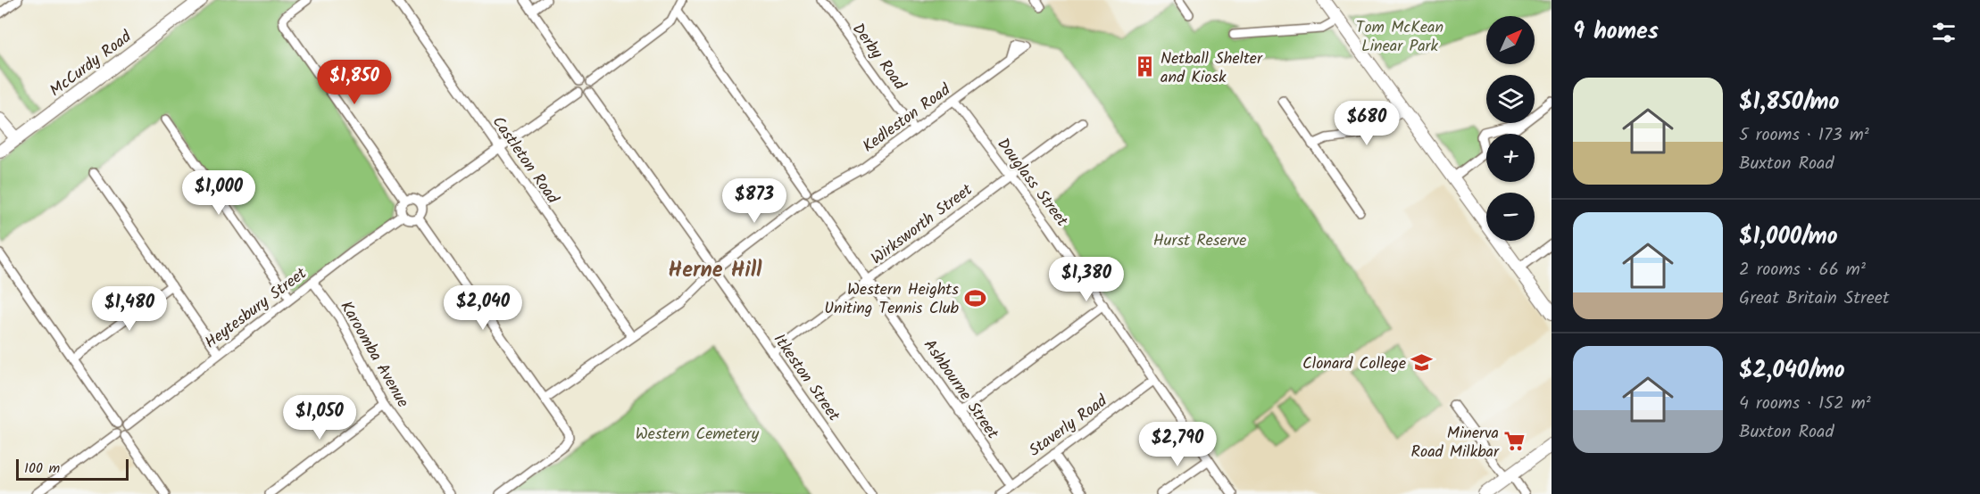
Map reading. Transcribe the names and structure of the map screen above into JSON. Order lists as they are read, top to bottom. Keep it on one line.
{"streets":{"street":["Derby Road","McCurdy Road","Kedleston Road","Castleton Road","Douglass Street","Wirksworth Street","Heytesbury Street","Karoomba Avenue","Itkeston Street","Ashbourne Street","Staverly Road"]},"crossings":[["Derby Road","Kedleston Road"],["Kedleston Road","Douglass Street"],["Kedleston Road","Ashbourne Street"],["Douglass Street","Wirksworth Street"],["Douglass Street","Staverly Road"],["Wirksworth Street","Itkeston Street"],["Wirksworth Street","Ashbourne Street"],["Heytesbury Street","Karoomba Avenue"],["Ashbourne Street","Staverly Road"]],"districts":["Herne Hill"],"parks":["Tom McKean Linear Park","Hurst Reserve","Western Cemetery"],"places":{"building":["Netball Shelter and Kiosk"],"sports":["Western Heights Uniting Tennis Club"],"school or university":["Clonard College"],"supermarket":["Minerva Road Milkbar"]},"scale_bar":"100 m","north":"top right","page":{"heading":"9 homes","map_buttons":["+","−"],"price":["$1,850","$680","$1,000","$873","$1,380","$2,040","$1,480","$1,050","$2,790"],"list":[{"name":"$1,850/mo","note":"5 rooms · 173 m² · Buxton Road"},{"name":"$1,000/mo","note":"2 rooms · 66 m² · Great Britain Street"},{"name":"$2,040/mo","note":"4 rooms · 152 m² · Buxton Road"}],"scale":"100 m"}}
